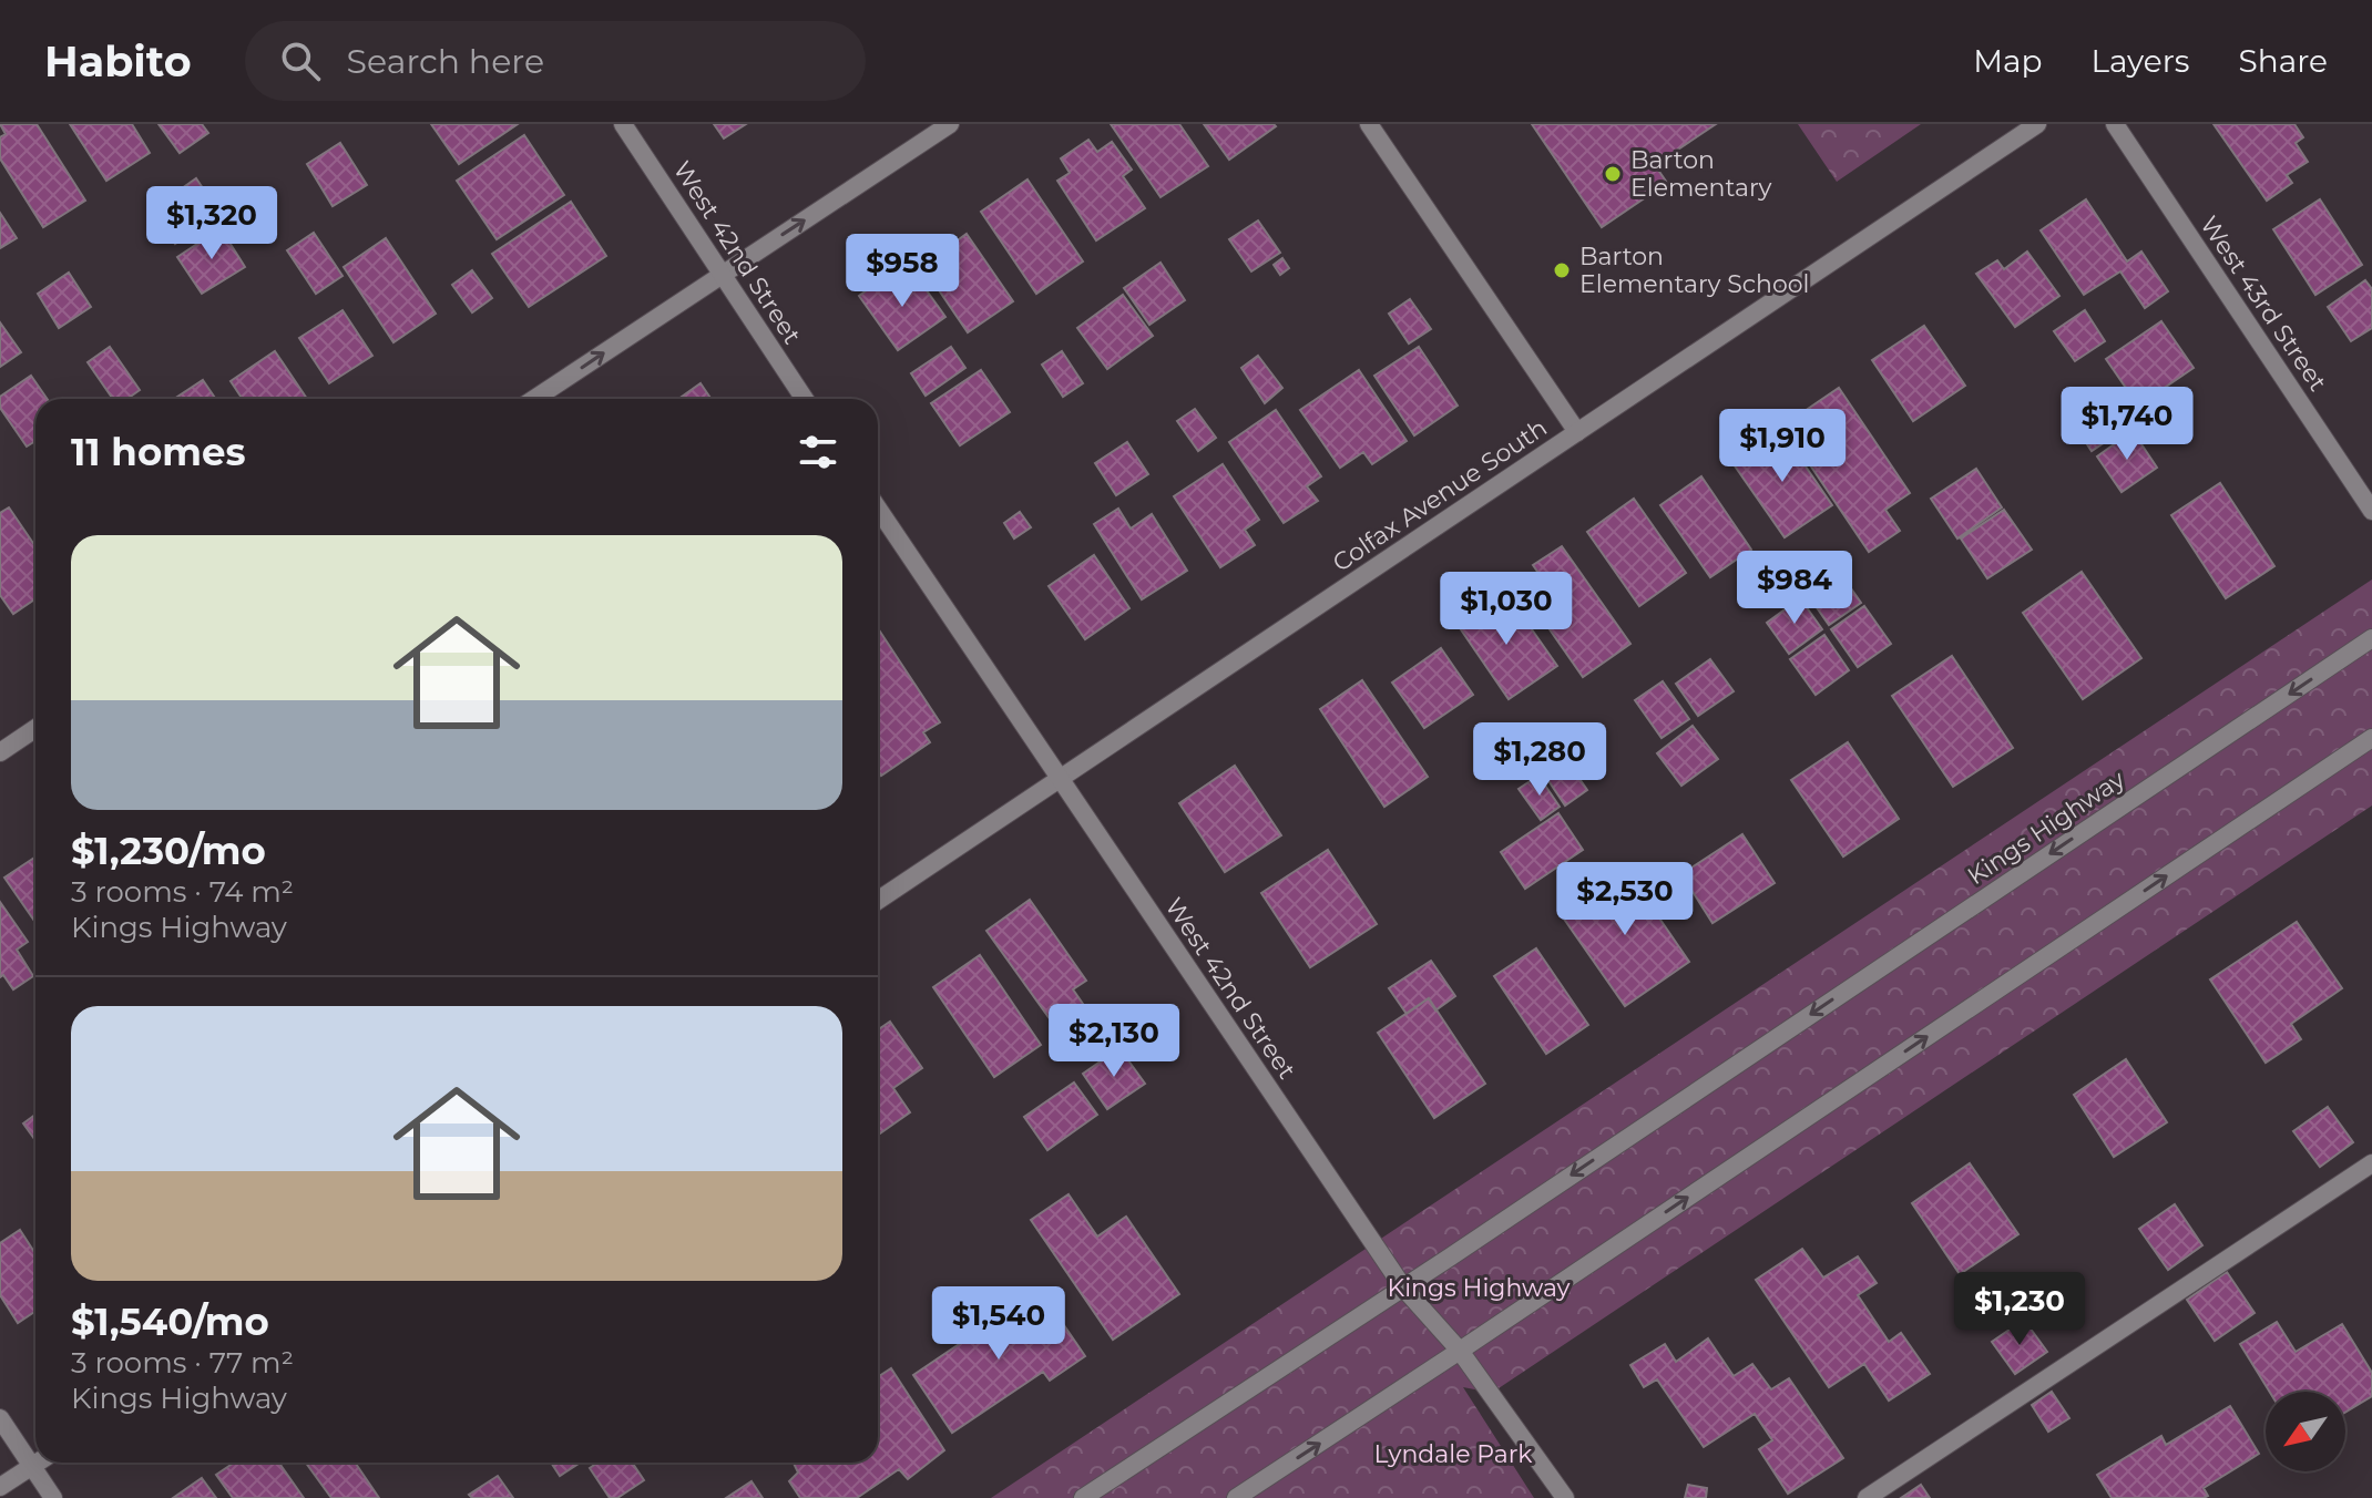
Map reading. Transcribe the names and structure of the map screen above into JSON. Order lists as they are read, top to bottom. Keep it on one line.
{"streets":{"street":["West 42nd Street","West 43rd Street","Colfax Avenue South","Kings Highway"]},"crossings":[["West 42nd Street","Colfax Avenue South"],["West 42nd Street","Kings Highway"]],"parks":["Kings Highway","Lyndale Park"],"places":["Barton Elementary","Barton Elementary School"],"north":"bottom left","page":{"header":"Habito","search":"Search here","nav":["Map","Layers","Share"],"price":["$1,320","$958","$1,740","$1,910","$984","$1,030","$1,280","$2,530","$2,130","$1,230","$1,540"],"heading":"11 homes","list":[{"name":"$1,230/mo","note":"3 rooms · 74 m² · Kings Highway"},{"name":"$1,540/mo","note":"3 rooms · 77 m² · Kings Highway"}]}}
